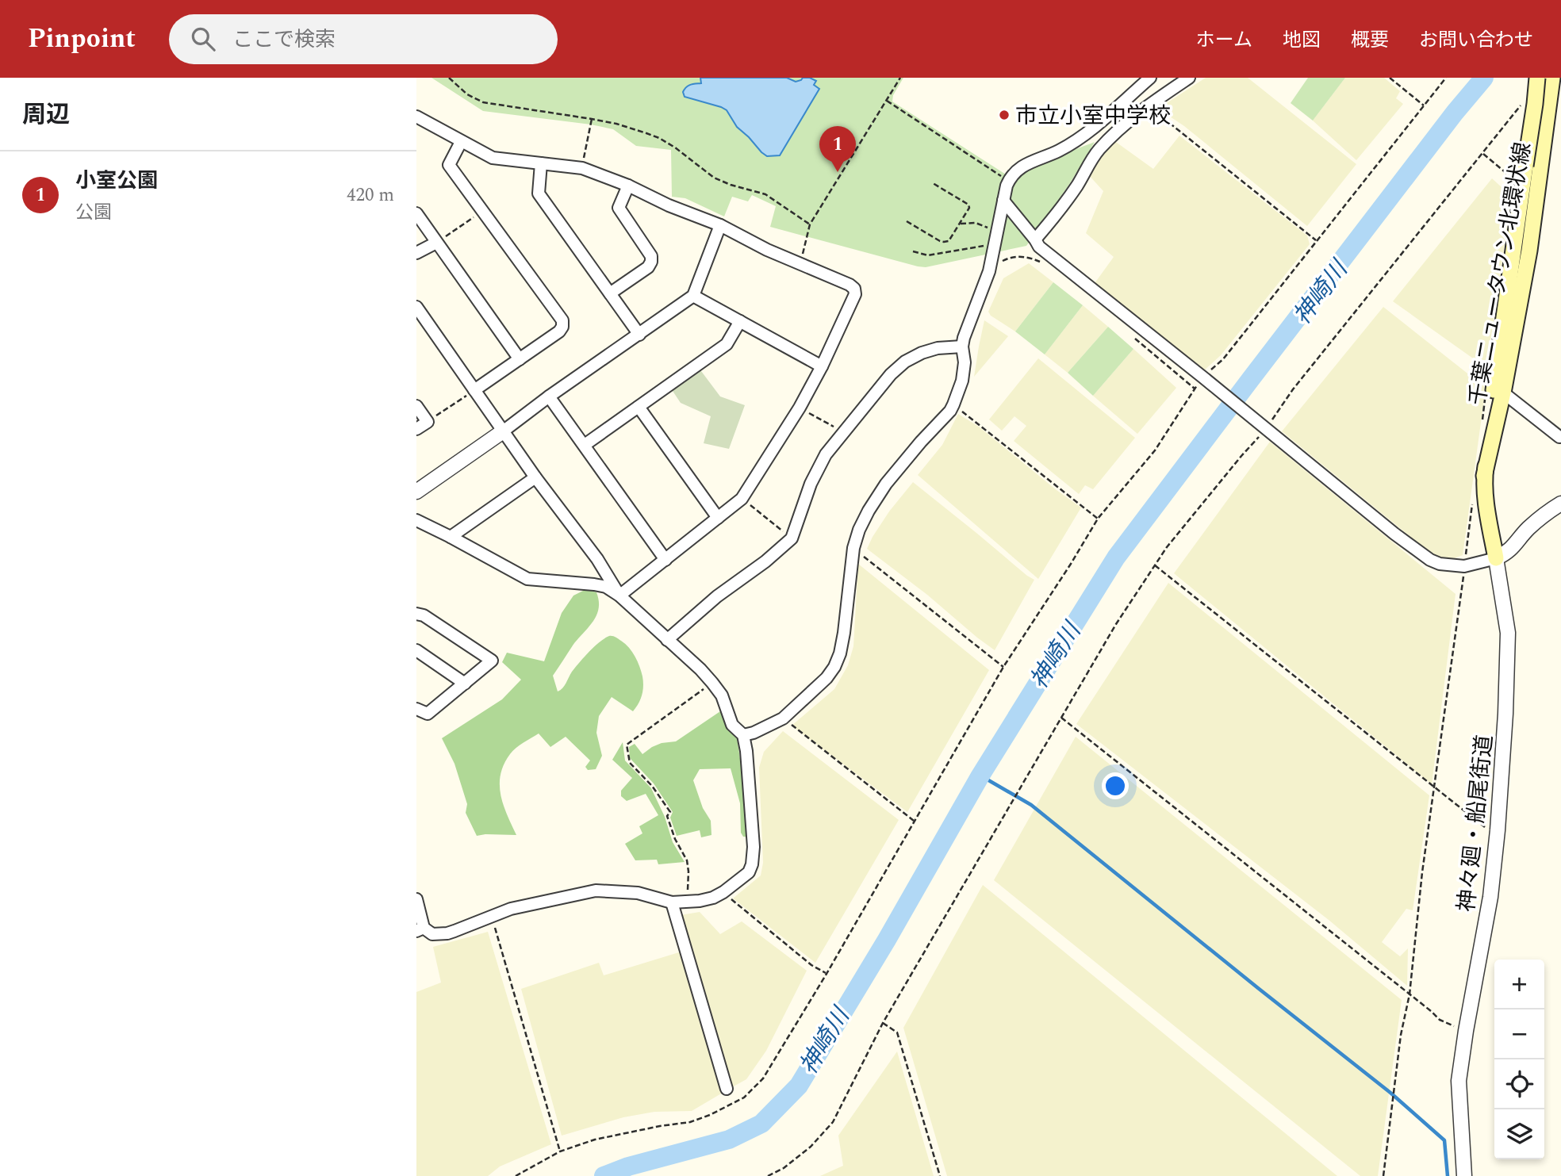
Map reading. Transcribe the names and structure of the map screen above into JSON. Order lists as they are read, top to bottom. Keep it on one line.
{"streets":{"main road":["千葉ニュータウン北環状線"],"street":["神々廻・船尾街道"]},"crossings":[["千葉ニュータウン北環状線","神々廻・船尾街道"]],"water":["神崎川"],"places":["市立小室中学校"],"page":{"header":"Pinpoint","search":"ここで検索","nav":["ホーム","地図","概要","お問い合わせ"],"heading":"周辺","pins":"1","list":[{"mark":"1","name":"小室公園","note":"公園","value":"420 m"}],"map_buttons":["+","−"]}}
